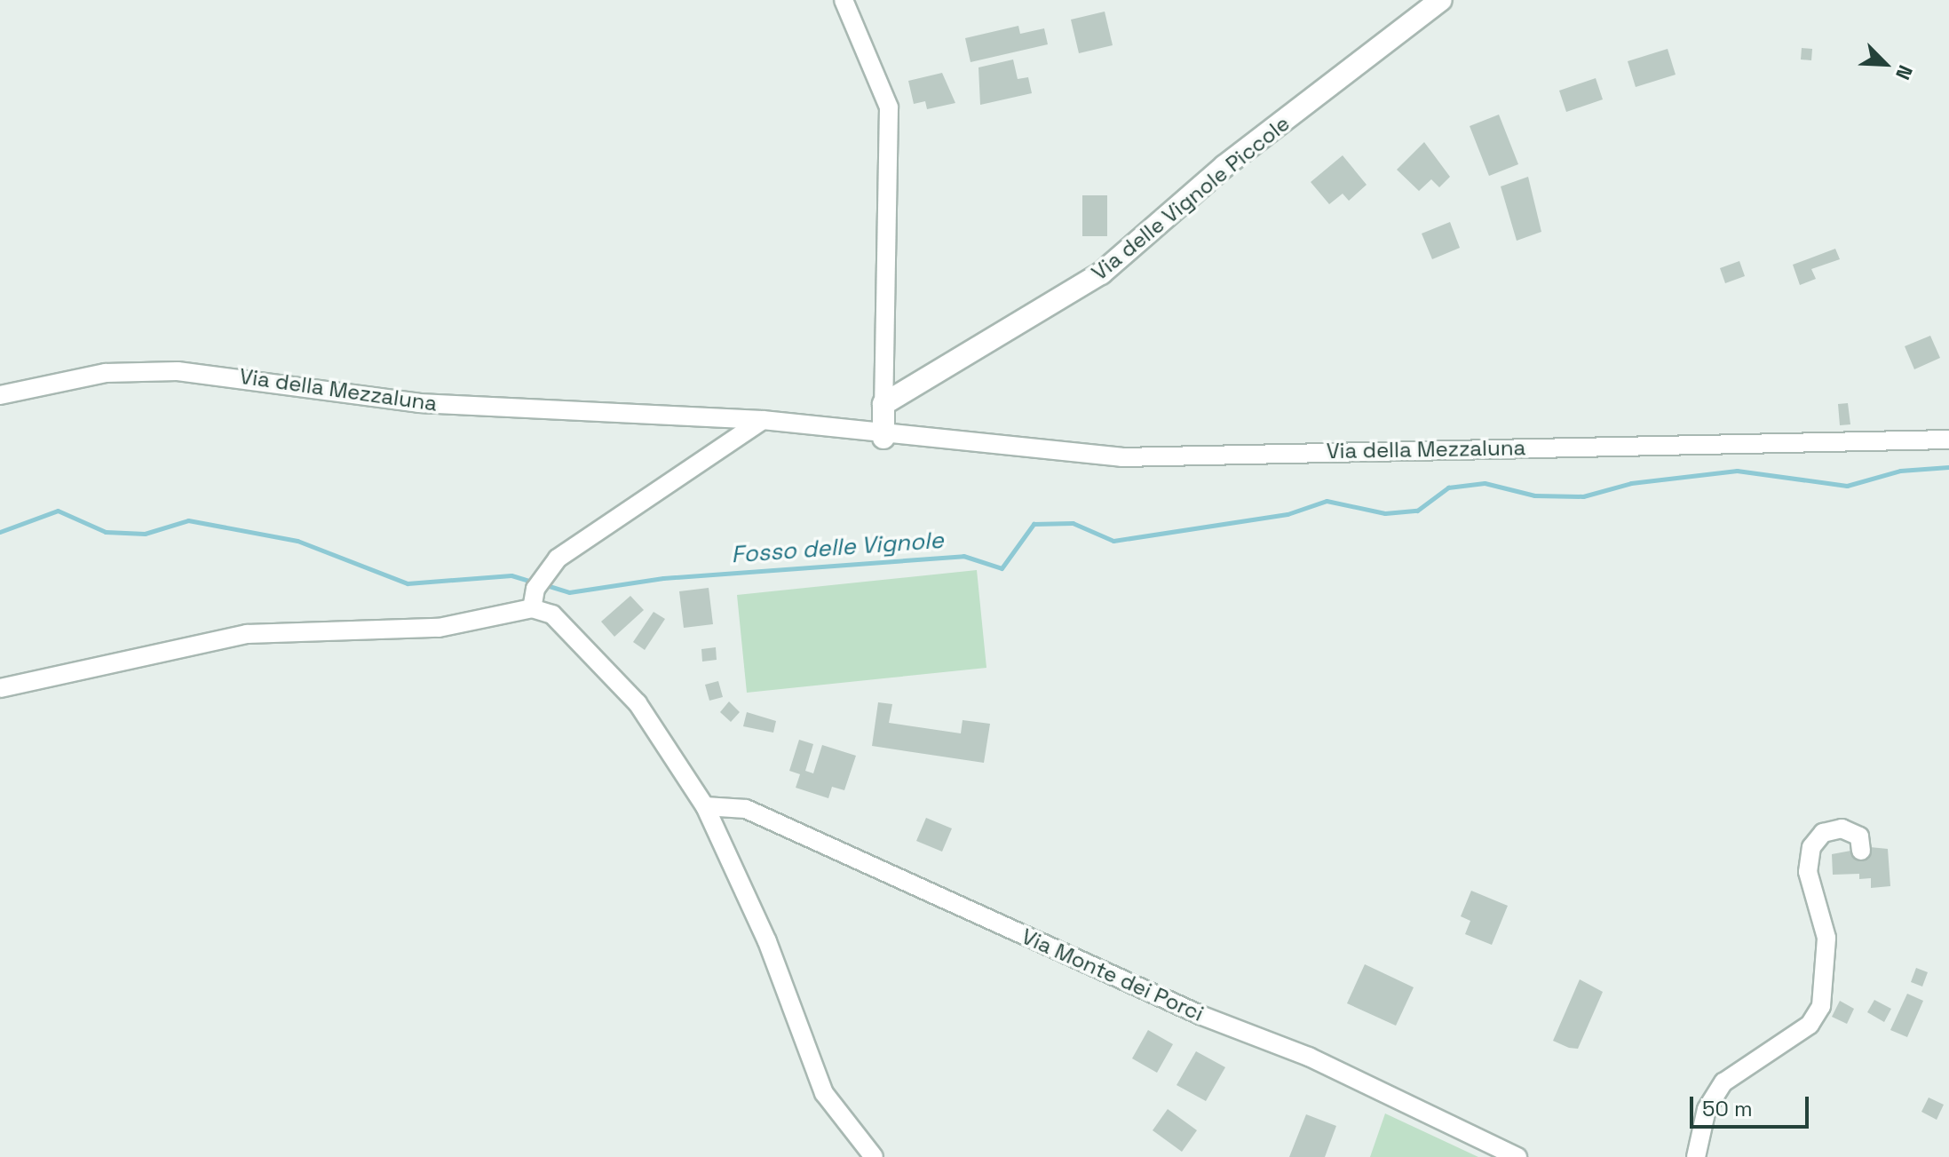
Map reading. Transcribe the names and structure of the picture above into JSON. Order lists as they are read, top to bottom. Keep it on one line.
{"streets":{"street":["Via delle Vignole Piccole","Via della Mezzaluna","Via Monte dei Porci"]},"water":["Fosso delle Vignole"],"scale_bar":"50 m","north":"bottom right"}
